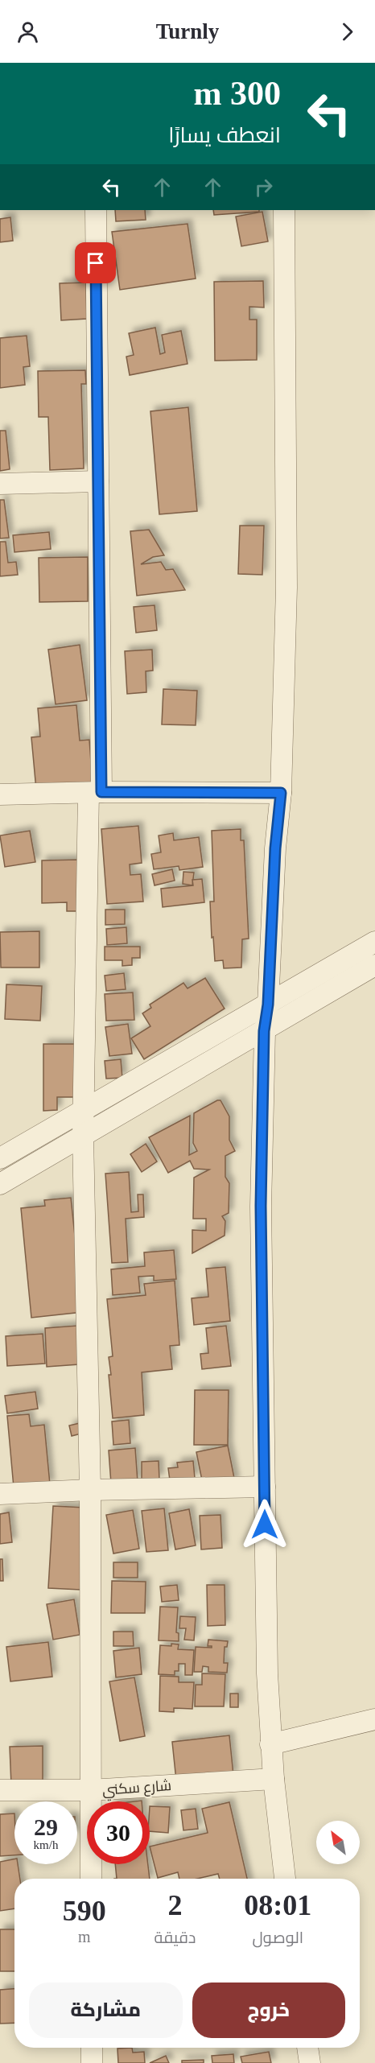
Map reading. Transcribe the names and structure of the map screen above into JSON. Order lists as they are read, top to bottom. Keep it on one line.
{"streets":{"street":["شارع سكني"]},"north":"top left","page":{"header":"Turnly","turn":["300 m","انعطف يسارًا"],"speed":"29 km/h","limit":"30","eta":["08:01","الوصول","2","دقيقة","590","m"],"buttons":["خروج","مشاركة"]}}
